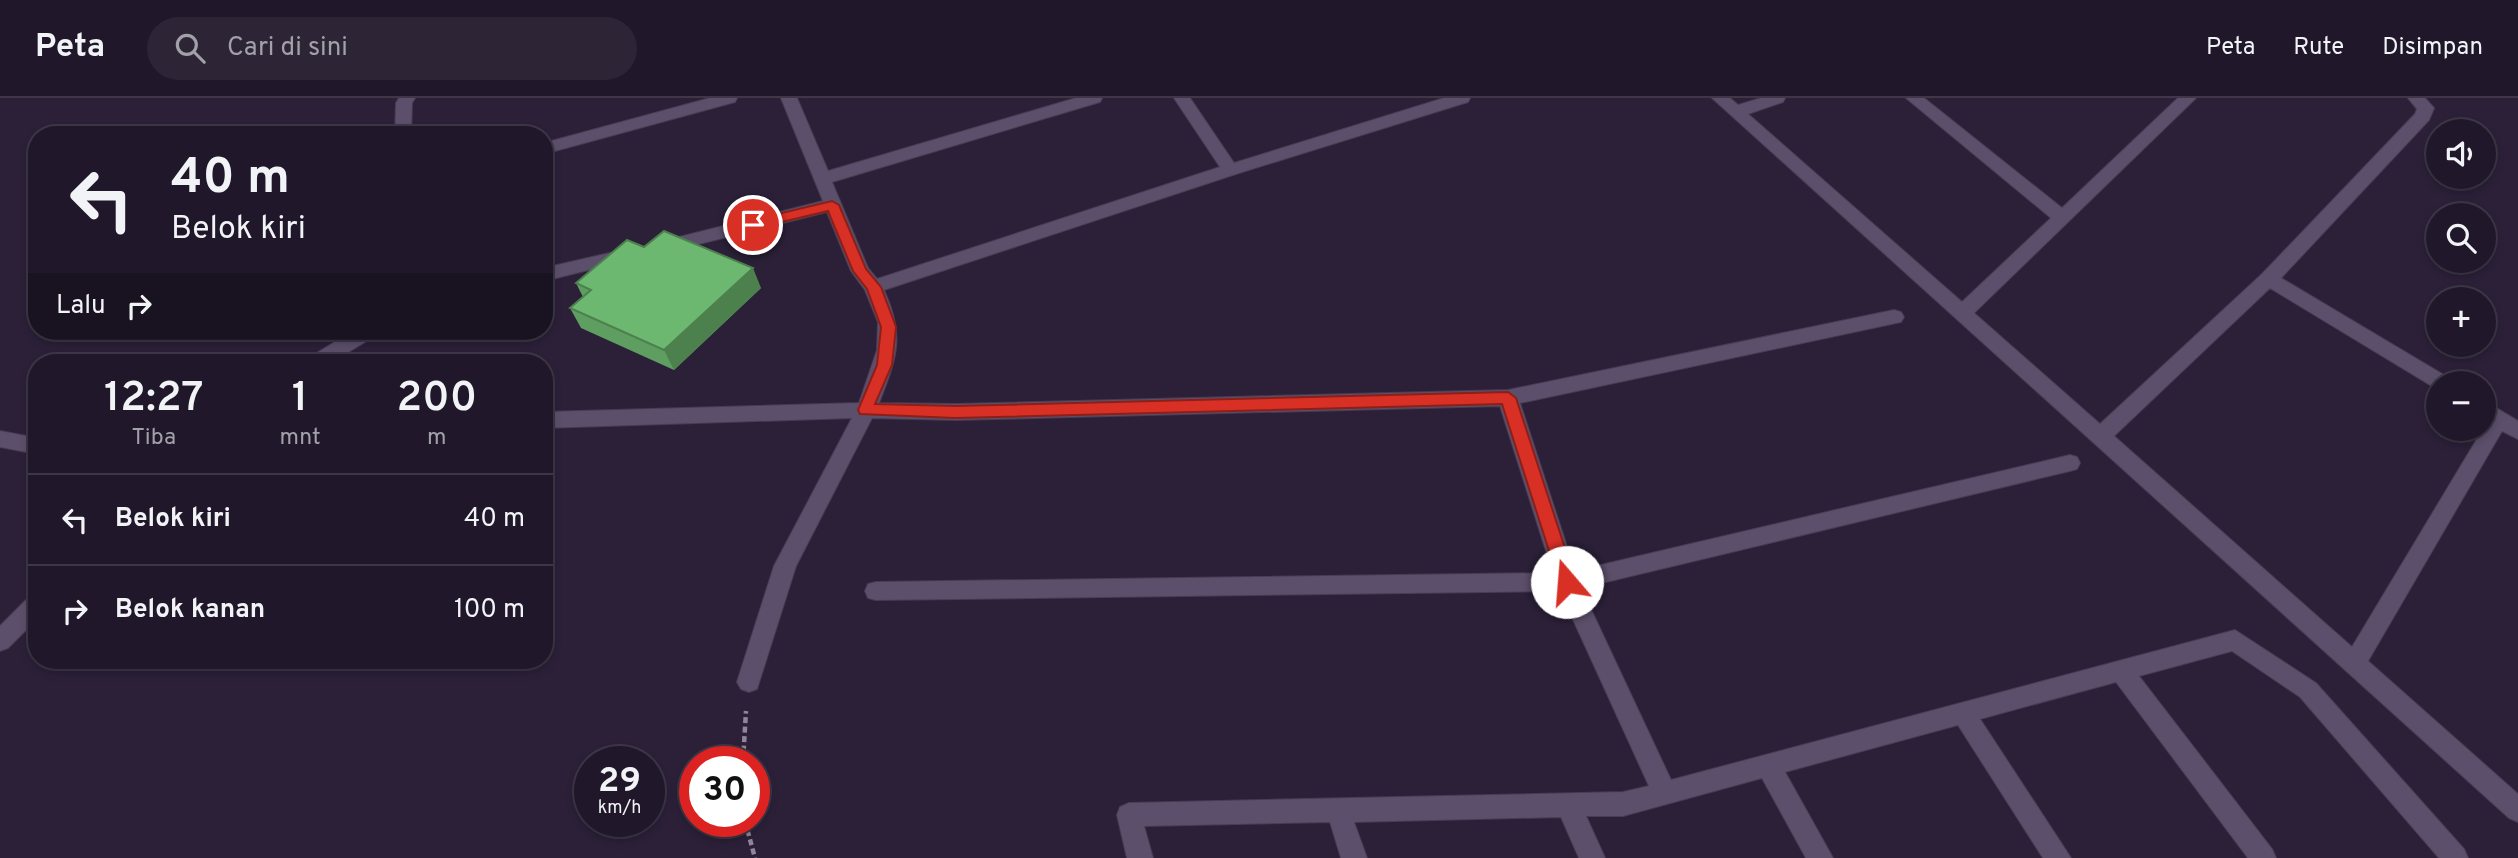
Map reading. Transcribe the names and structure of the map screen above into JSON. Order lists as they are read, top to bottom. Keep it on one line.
{"page":{"header":"Peta","search":"Cari di sini","nav":["Peta","Rute","Disimpan"],"map_buttons":["+","−"],"turn":["40 m","Belok kiri"],"then":"Lalu","eta":["12:27","Tiba","1","mnt","200","m"],"list":[{"name":"Belok kiri","value":"40 m"},{"name":"Belok kanan","value":"100 m"}],"speed":"29 km/h","limit":"30"}}
